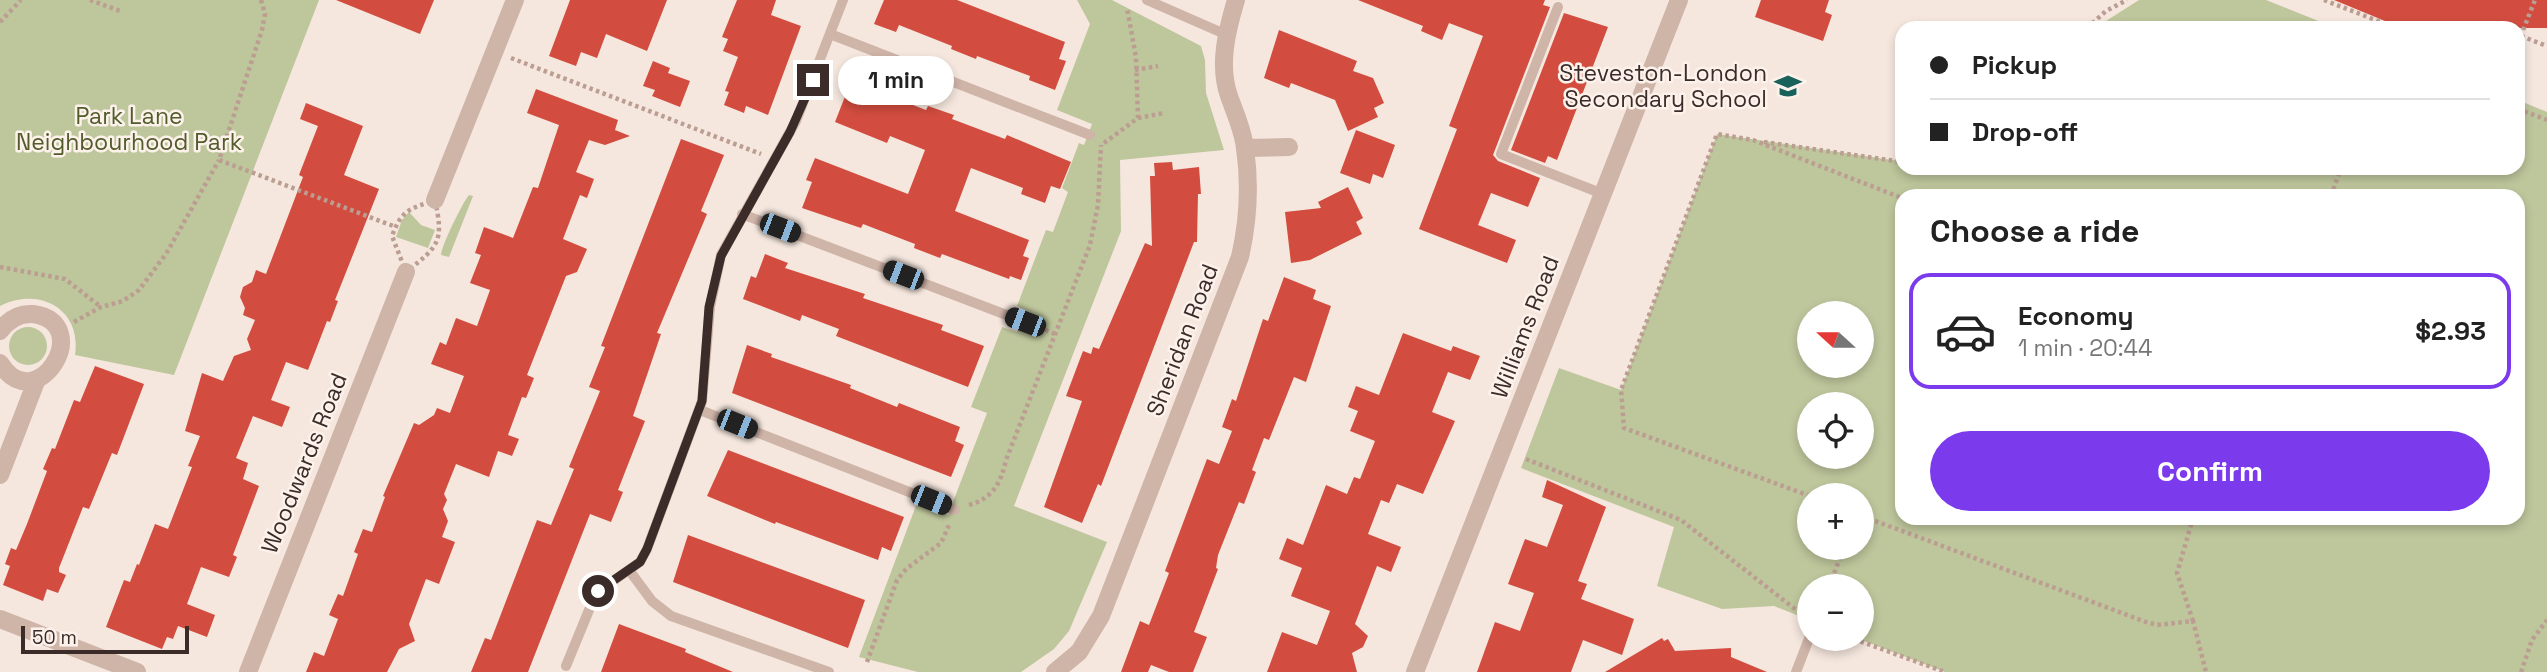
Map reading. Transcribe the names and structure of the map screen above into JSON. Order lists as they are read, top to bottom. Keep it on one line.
{"streets":{"street":["Williams Road","Sheridan Road","Woodwards Road"]},"parks":["Park Lane Neighbourhood Park"],"places":{"school or university":["Steveston-London Secondary School"]},"scale_bar":"50 m","north":"left","page":{"banner":["Pickup","Drop-off"],"bubble":"1 min","heading":"Choose a ride","list":[{"name":"Economy","note":"1 min · 20:44","value":"$2.93"}],"map_buttons":["+","−"],"buttons":"Confirm","scale":"50 m"}}
